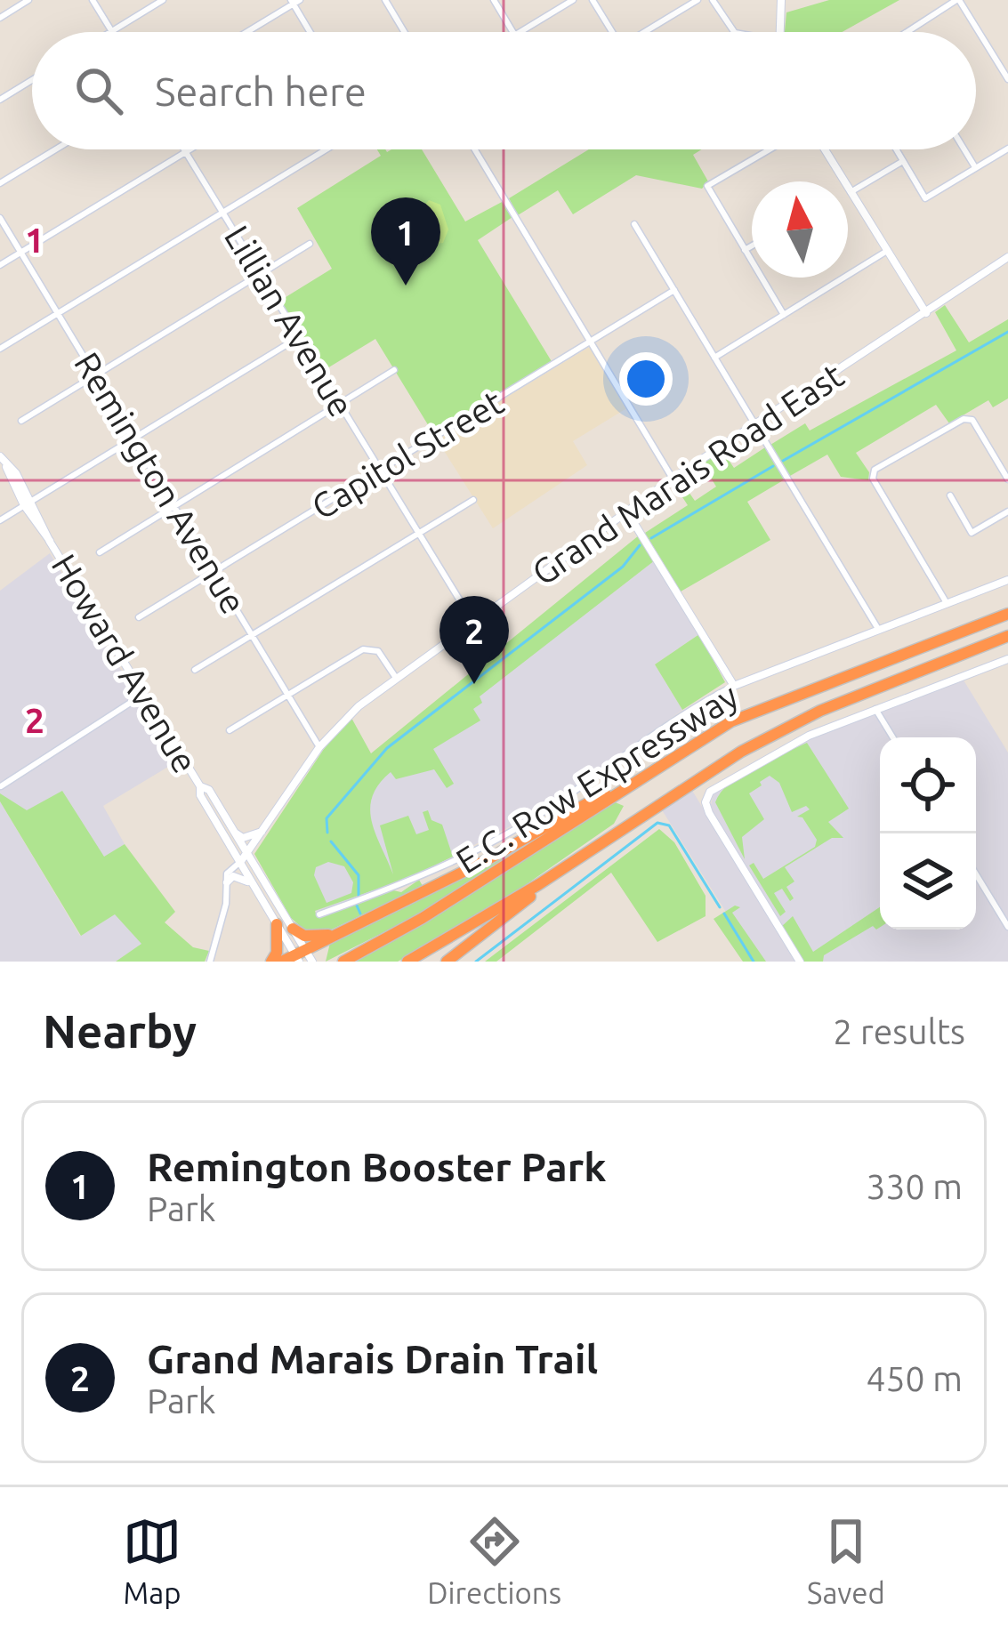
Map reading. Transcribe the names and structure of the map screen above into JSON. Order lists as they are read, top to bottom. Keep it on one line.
{"streets":{"highway":["E.C. Row Expressway"],"street":["Lillian Avenue","Capitol Street","Grand Marais Road East","Remington Avenue","Howard Avenue"]},"crossings":[["Lillian Avenue","Capitol Street"],["Lillian Avenue","Grand Marais Road East"],["Capitol Street","Remington Avenue"],["Grand Marais Road East","Remington Avenue"],["Grand Marais Road East","Howard Avenue"]],"north":"top","page":{"search":"Search here","pins":["1","2"],"heading":["Nearby","2 results"],"list":[{"mark":"1","name":"Remington Booster Park","note":"Park","value":"330 m"},{"mark":"2","name":"Grand Marais Drain Trail","note":"Park","value":"450 m"}],"nav":["Map","Directions","Saved"]},"grid":{"rows":["1","2"]}}
